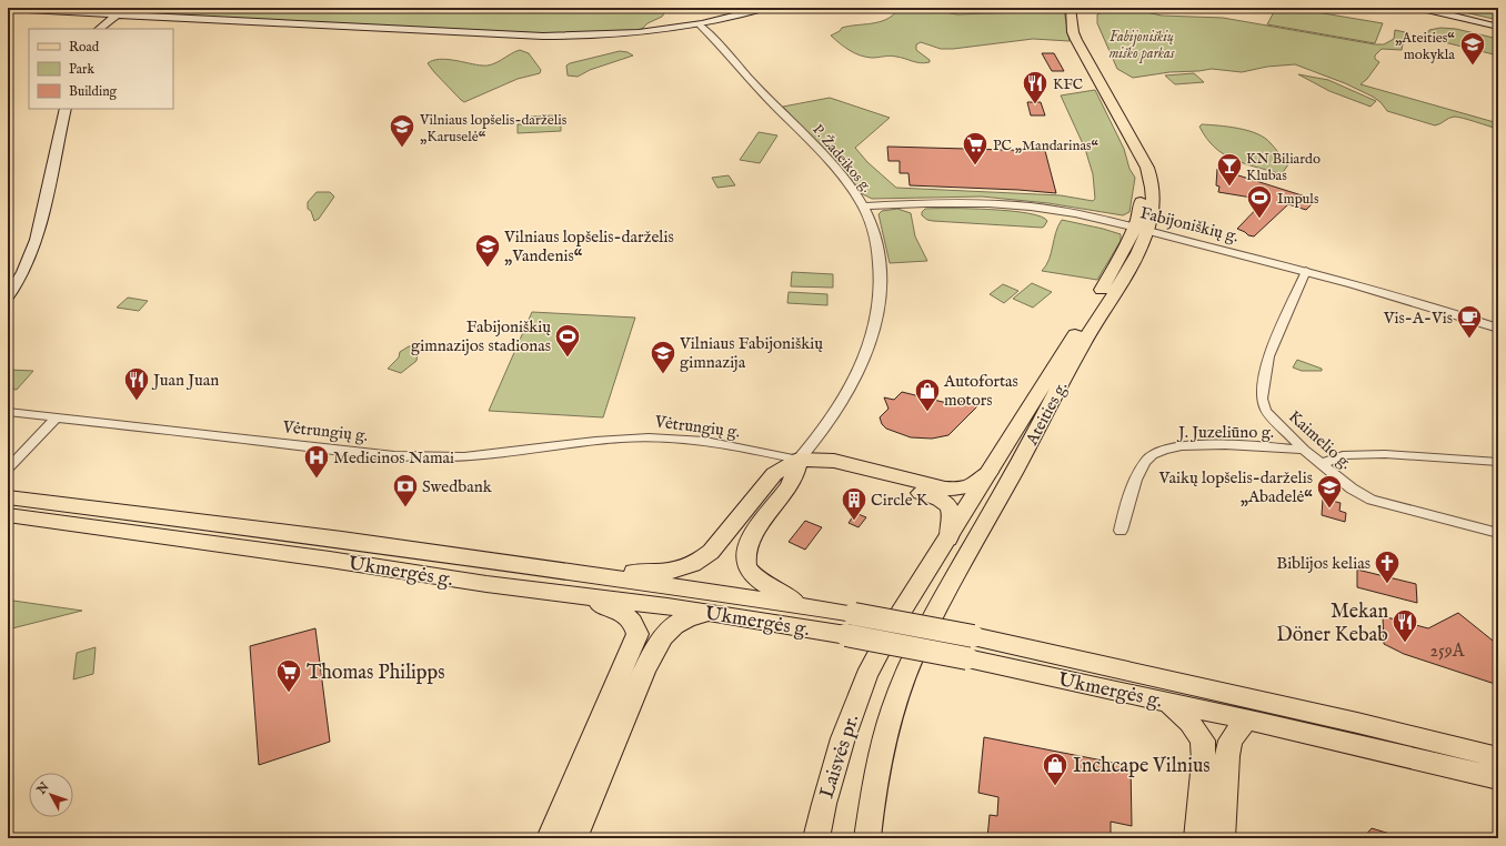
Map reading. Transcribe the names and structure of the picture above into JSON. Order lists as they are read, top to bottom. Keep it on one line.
{"streets":{"main road":["Ateities g.","Ukmergės g.","Laisvės pr."],"street":["P. Žadeikos g.","Fabijoniškių g.","Vėtrungių g.","J. Juzeliūno g.","Kaimelio g."]},"crossings":[["P. Žadeikos g.","Fabijoniškių g."],["P. Žadeikos g.","Vėtrungių g."],["Fabijoniškių g.","Ateities g."],["Fabijoniškių g.","Kaimelio g."],["Ateities g.","Laisvės pr."],["J. Juzeliūno g.","Kaimelio g."]],"parks":["Fabijoniškių miško parkas"],"places":{"school or university":["„Ateities“ mokykla","Vilniaus lopšelis-darželis „Karuselė“","Vilniaus lopšelis-darželis „Vandenis“","Vilniaus Fabijoniškių gimnazija","Vaikų lopšelis-darželis „Abadelė“"],"restaurant":["KFC","Juan Juan","Mekan Döner Kebab"],"supermarket":["PC „Mandarinas“","Thomas Philipps"],"bar":["KN Biliardo Klubas"],"sports":["Impuls","Fabijoniškių gimnazijos stadionas"],"cafe":["Vis-A-Vis"],"shop":["Autofortas motors","Inchcape Vilnius"],"hospital":["Medicinos Namai"],"bank":["Swedbank"],"building":["Circle K"],"church":["Biblijos kelias"]},"house_numbers":["259A"],"legend":["Road","Park","Building"],"north":"top left"}
